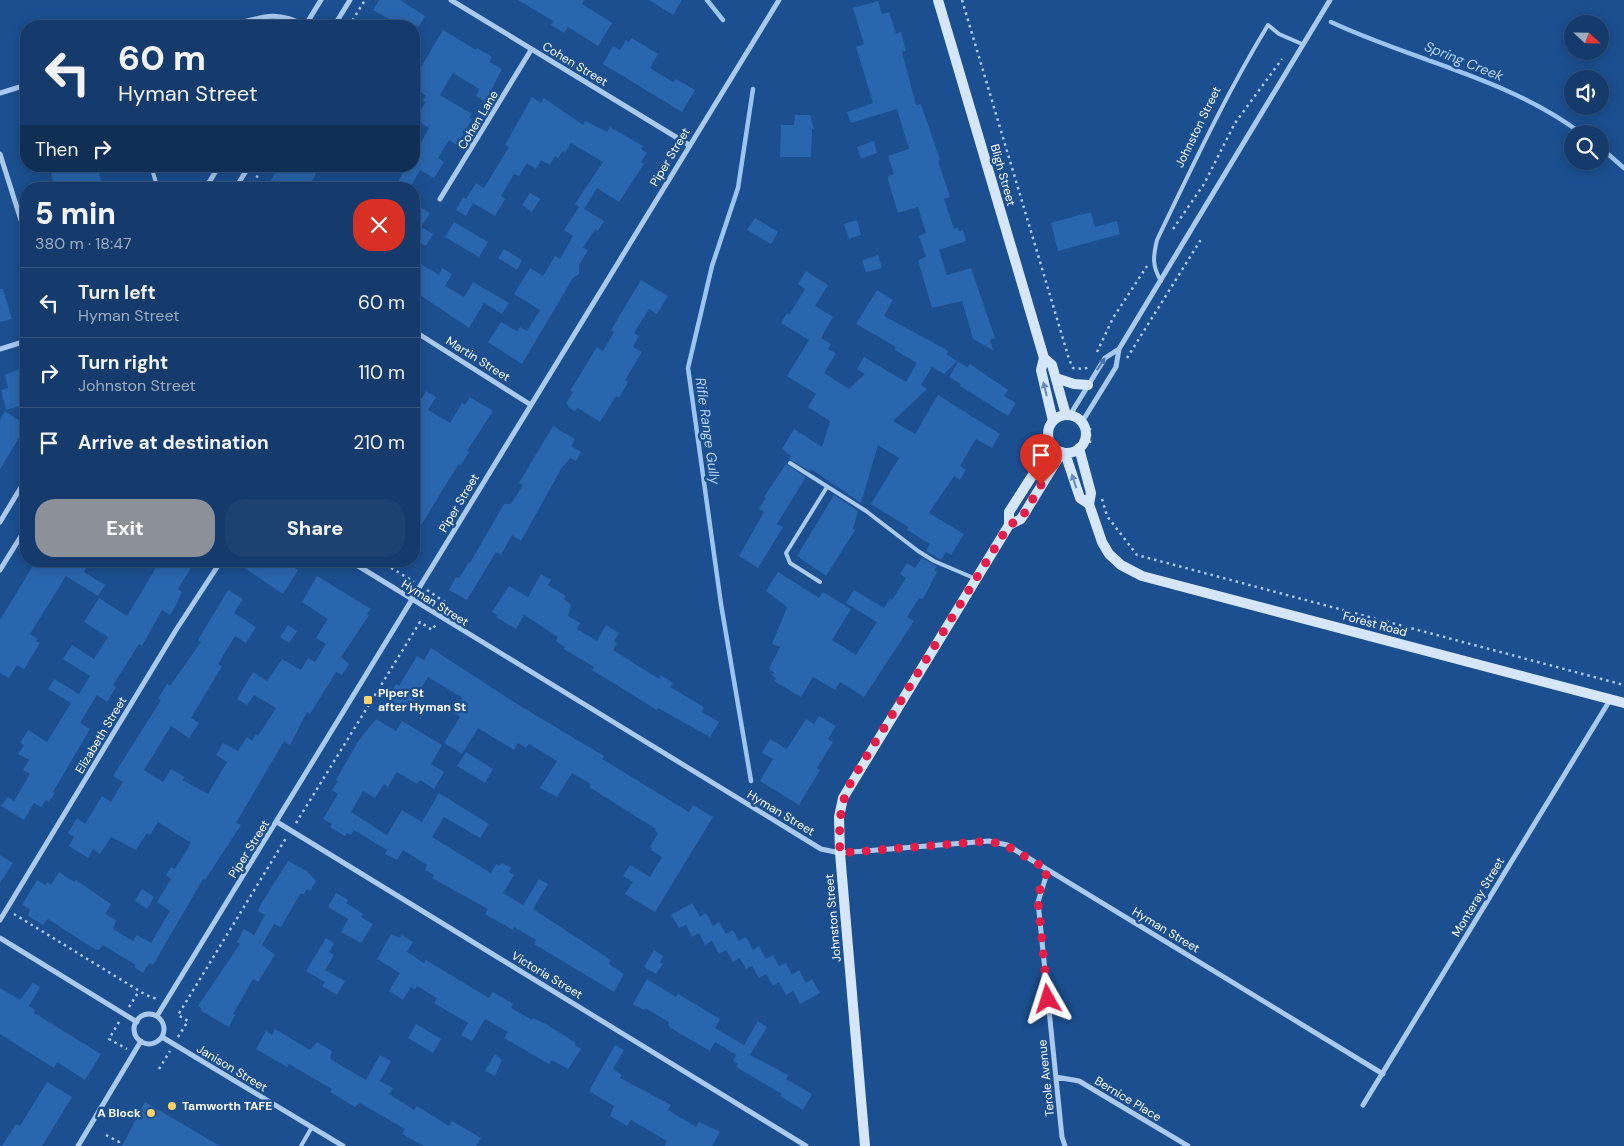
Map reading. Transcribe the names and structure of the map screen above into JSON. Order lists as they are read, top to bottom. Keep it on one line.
{"streets":{"street":["Cohen Street","Cohen Lane","Johnston Street","Piper Street","Bligh Street","Martin Street","Hyman Street","Forest Road","Elizabeth Street","Monteray Street","Victoria Street","Janison Street","Terole Avenue","Bernice Place"]},"crossings":[["Cohen Street","Cohen Lane"],["Cohen Street","Piper Street"],["Johnston Street","Bligh Street"],["Johnston Street","Hyman Street"],["Piper Street","Martin Street"],["Piper Street","Hyman Street"],["Piper Street","Victoria Street"],["Piper Street","Janison Street"],["Hyman Street","Monteray Street"],["Hyman Street","Terole Avenue"],["Forest Road","Monteray Street"],["Terole Avenue","Bernice Place"]],"water":["Spring Creek","Rifle Range Gully"],"places":{"transit":["Piper St after Hyman St"],"other":["Tamworth TAFE","A Block"]},"north":"right","page":{"turn":["60 m","Hyman Street"],"then":"Then","heading":["5 min","380 m · 18:47"],"list":[{"name":"Turn left","note":"Hyman Street","value":"60 m"},{"name":"Turn right","note":"Johnston Street","value":"110 m"},{"name":"Arrive at destination","value":"210 m"}],"buttons":["Exit","Share"]}}
